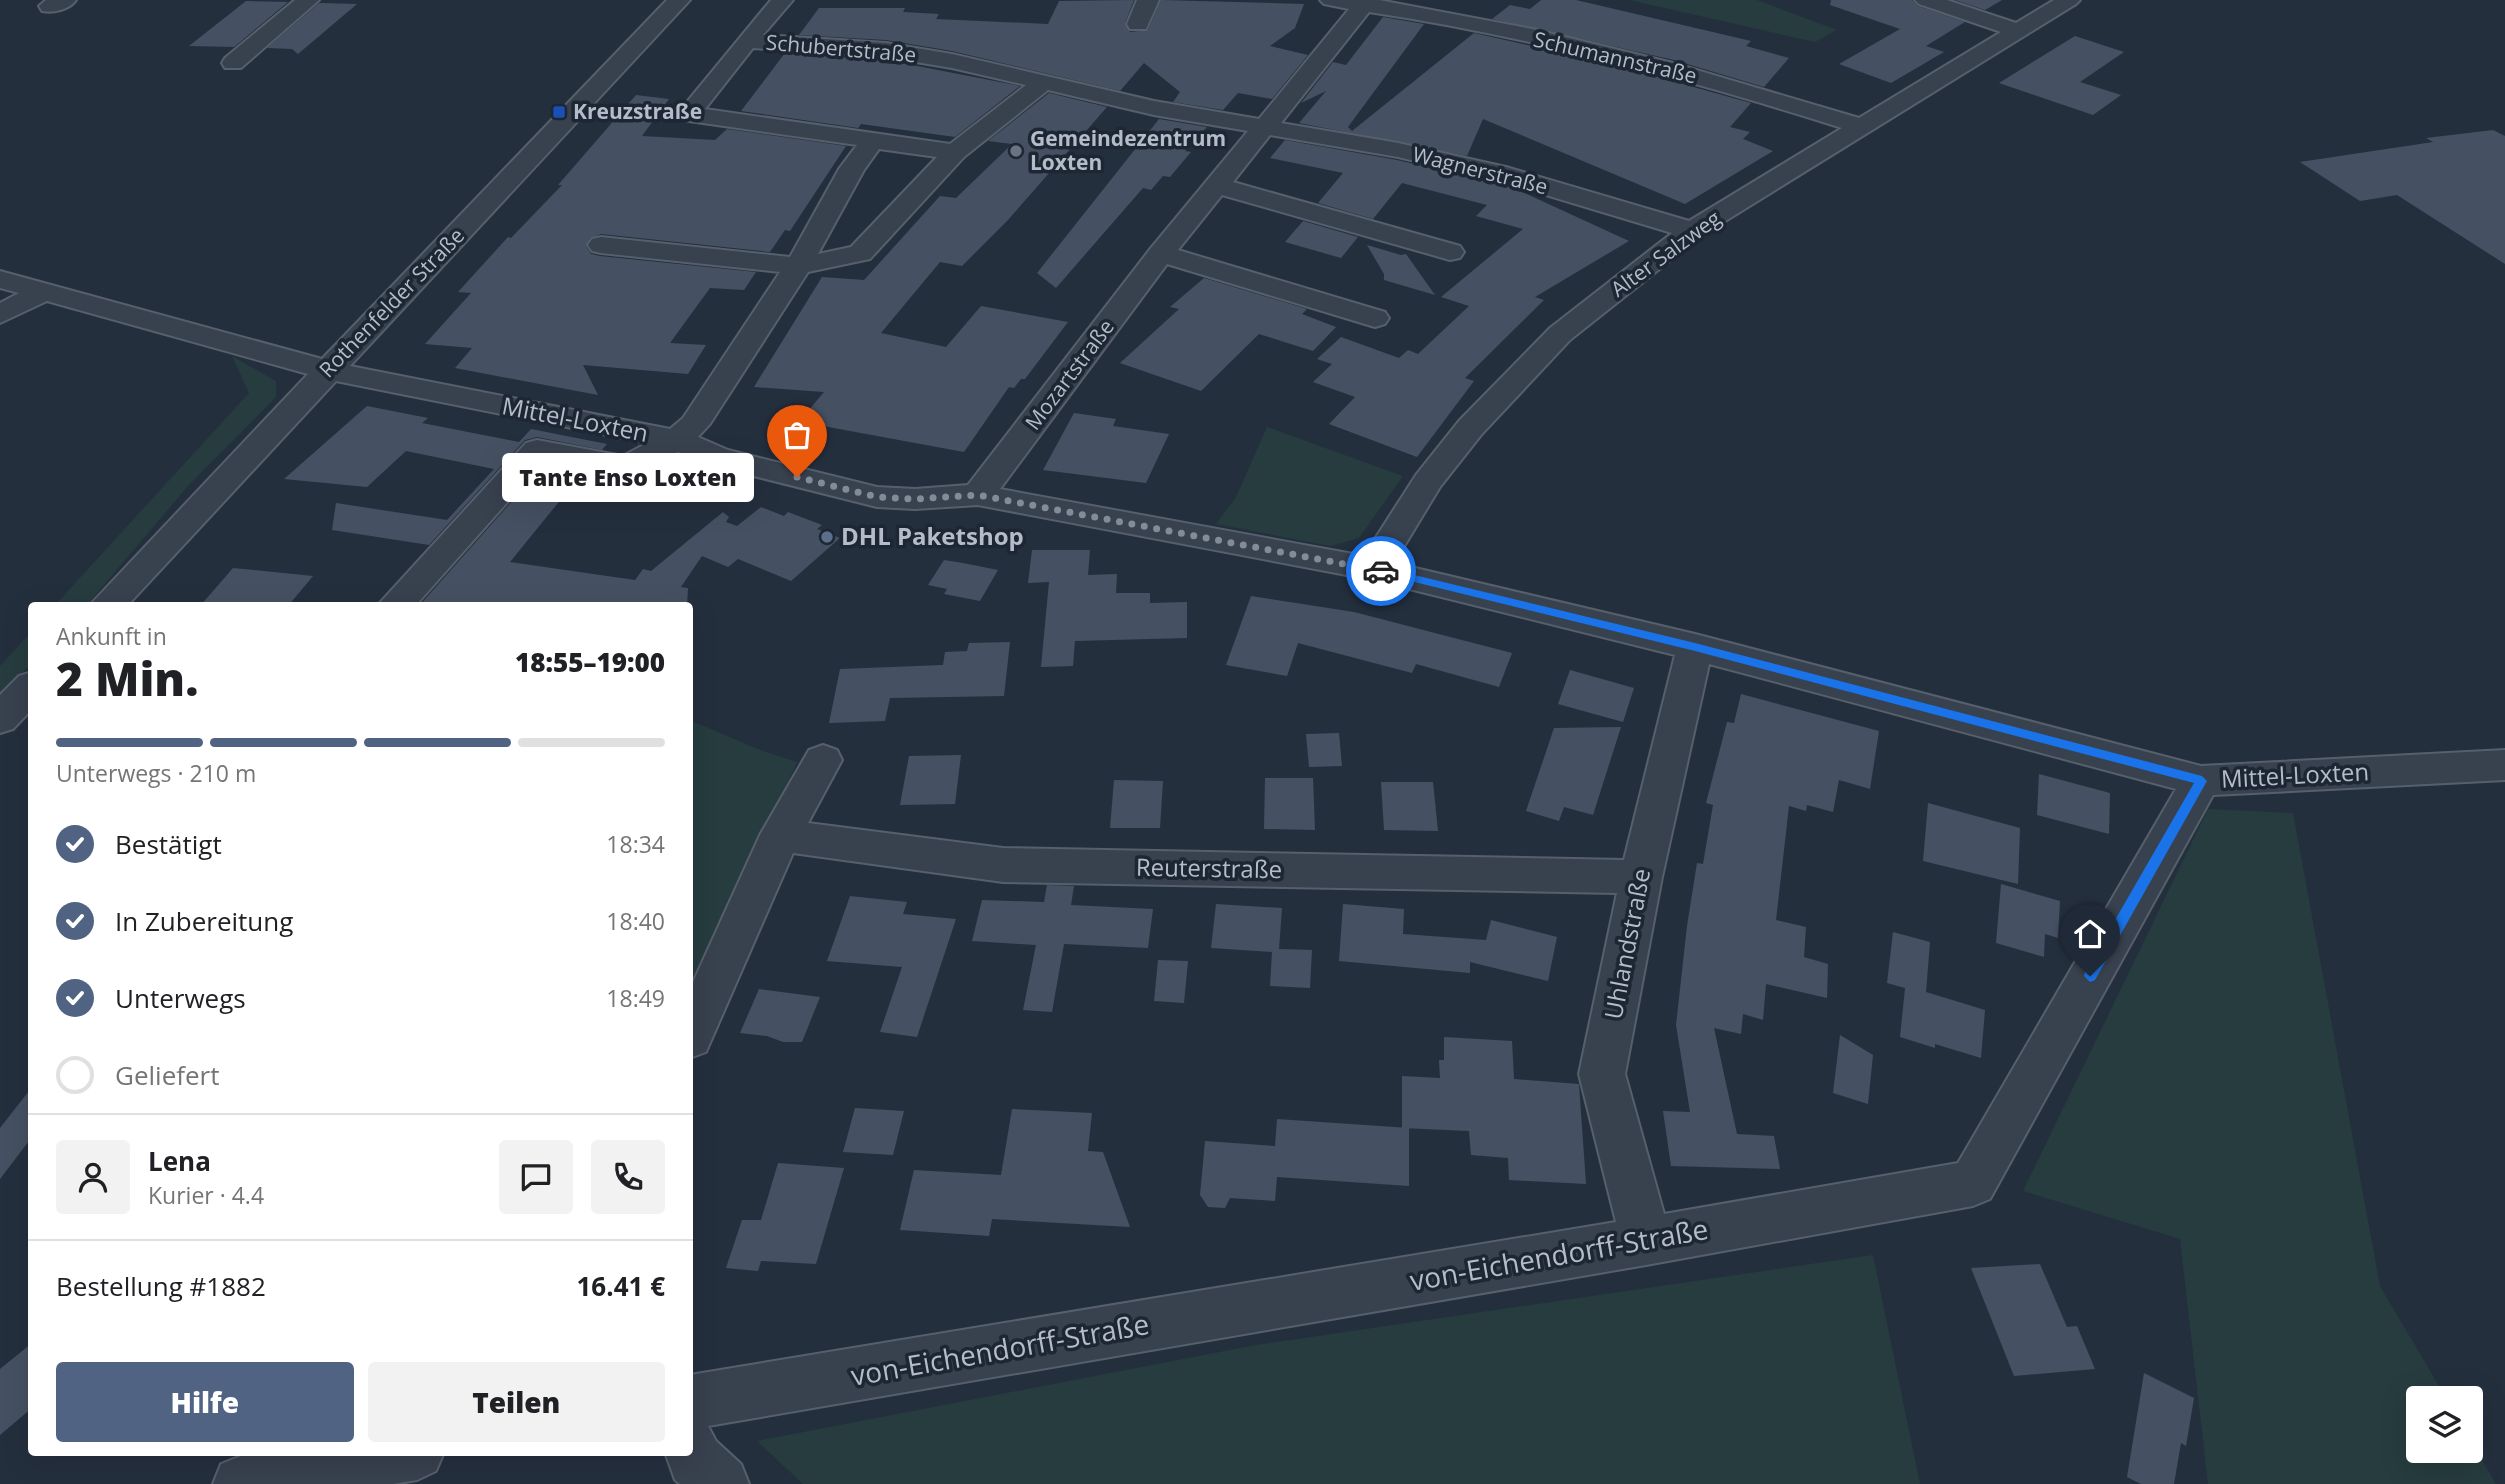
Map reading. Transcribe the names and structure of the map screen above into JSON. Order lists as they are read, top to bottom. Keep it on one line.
{"streets":{"street":["Schubertstraße","Schumannstraße","Wagnerstraße","Alter Salzweg","Rothenfelder Straße","Mozartstraße","Mittel-Loxten","Reuterstraße","Uhlandstraße","von-Eichendorff-Straße"]},"crossings":[["Schubertstraße","Wagnerstraße"],["Schubertstraße","Mozartstraße"],["Schumannstraße","Alter Salzweg"],["Schumannstraße","Mozartstraße"],["Wagnerstraße","Alter Salzweg"],["Wagnerstraße","Mozartstraße"],["Alter Salzweg","Mittel-Loxten"],["Rothenfelder Straße","Mittel-Loxten"],["Mozartstraße","Mittel-Loxten"],["Mittel-Loxten","Uhlandstraße"],["Mittel-Loxten","von-Eichendorff-Straße"],["Reuterstraße","Uhlandstraße"],["Uhlandstraße","von-Eichendorff-Straße"]],"places":{"transit":["Kreuzstraße"],"other":["Gemeindezentrum Loxten","Tante Enso Loxten","DHL Paketshop"]},"page":{"bubble":"Tante Enso Loxten","heading":["2 Min.","Ankunft in","18:55–19:00"],"panel":["Lena","Kurier · 4.4","Bestellung #1882","16.41 €"],"bar":"Unterwegs · 210 m","list":[["Bestätigt","18:34"],["In Zubereitung","18:40"],["Unterwegs","18:49"],"Geliefert"],"buttons":["Hilfe","Teilen"]}}
